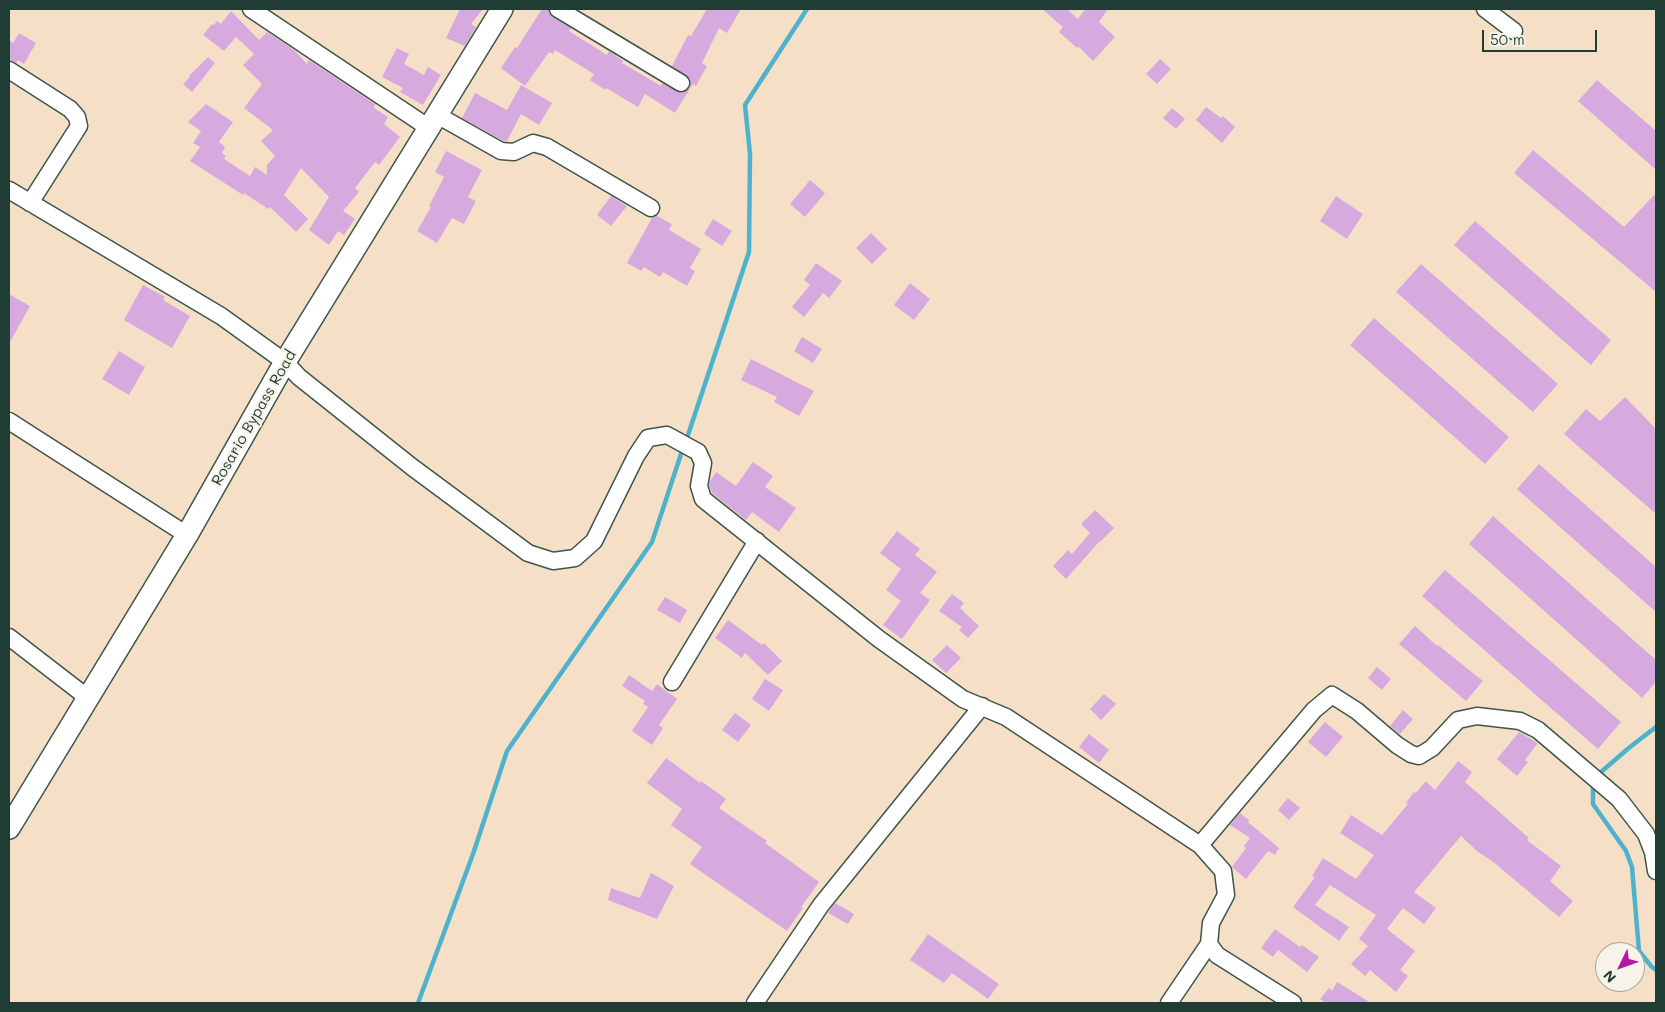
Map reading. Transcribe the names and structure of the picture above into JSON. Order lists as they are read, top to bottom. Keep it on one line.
{"streets":{"main road":["Rosario Bypass Road"]},"scale_bar":"50 m","north":"bottom left"}
